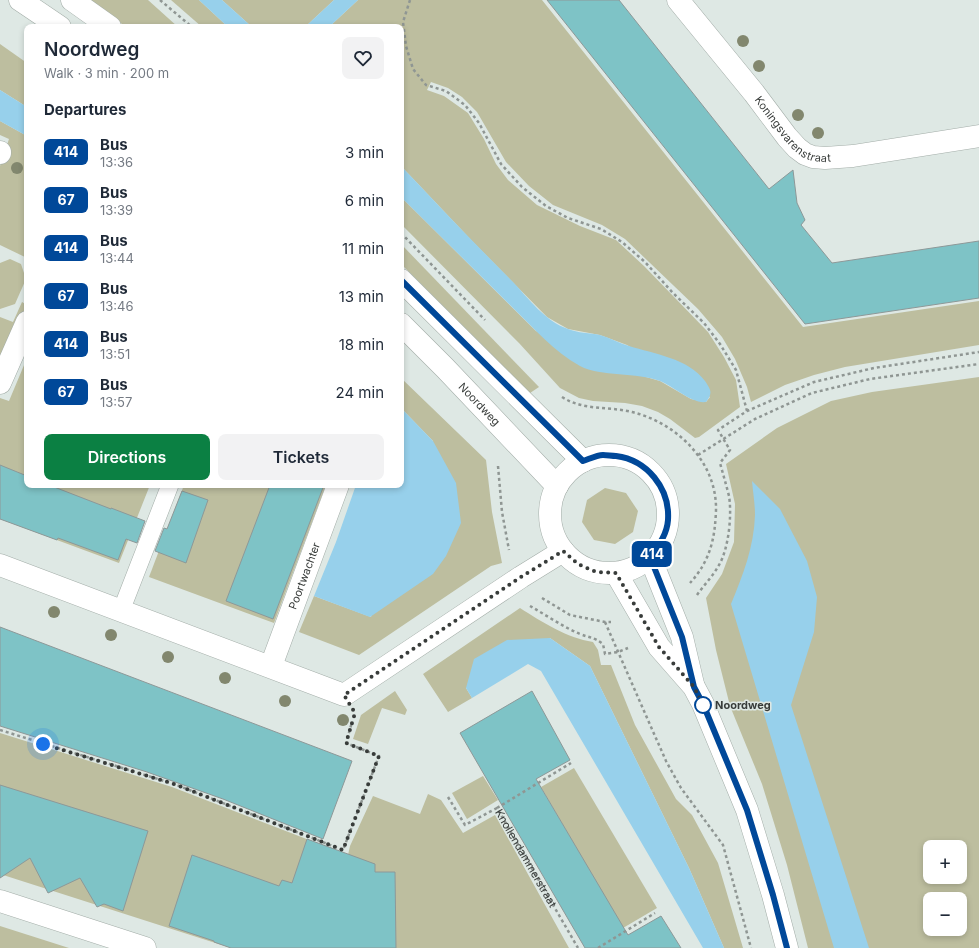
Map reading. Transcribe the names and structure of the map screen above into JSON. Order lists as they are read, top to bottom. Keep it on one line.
{"streets":{"main road":["Koningsvarenstraat","Noordweg","Poortwachter"],"path":["Knollendammerstraat"]},"places":["Noordweg"],"lines":["bus line 414"],"page":{"on_map":"414","heading":[["Noordweg","Walk · 3 min · 200 m"],"Departures"],"list":[{"mark":"414","name":"Bus","note":"13:36","value":"3 min"},{"mark":"67","name":"Bus","note":"13:39","value":"6 min"},{"mark":"414","name":"Bus","note":"13:44","value":"11 min"},{"mark":"67","name":"Bus","note":"13:46","value":"13 min"},{"mark":"414","name":"Bus","note":"13:51","value":"18 min"},{"mark":"67","name":"Bus","note":"13:57","value":"24 min"}],"buttons":["Directions","Tickets"],"map_buttons":["+","−"]}}
